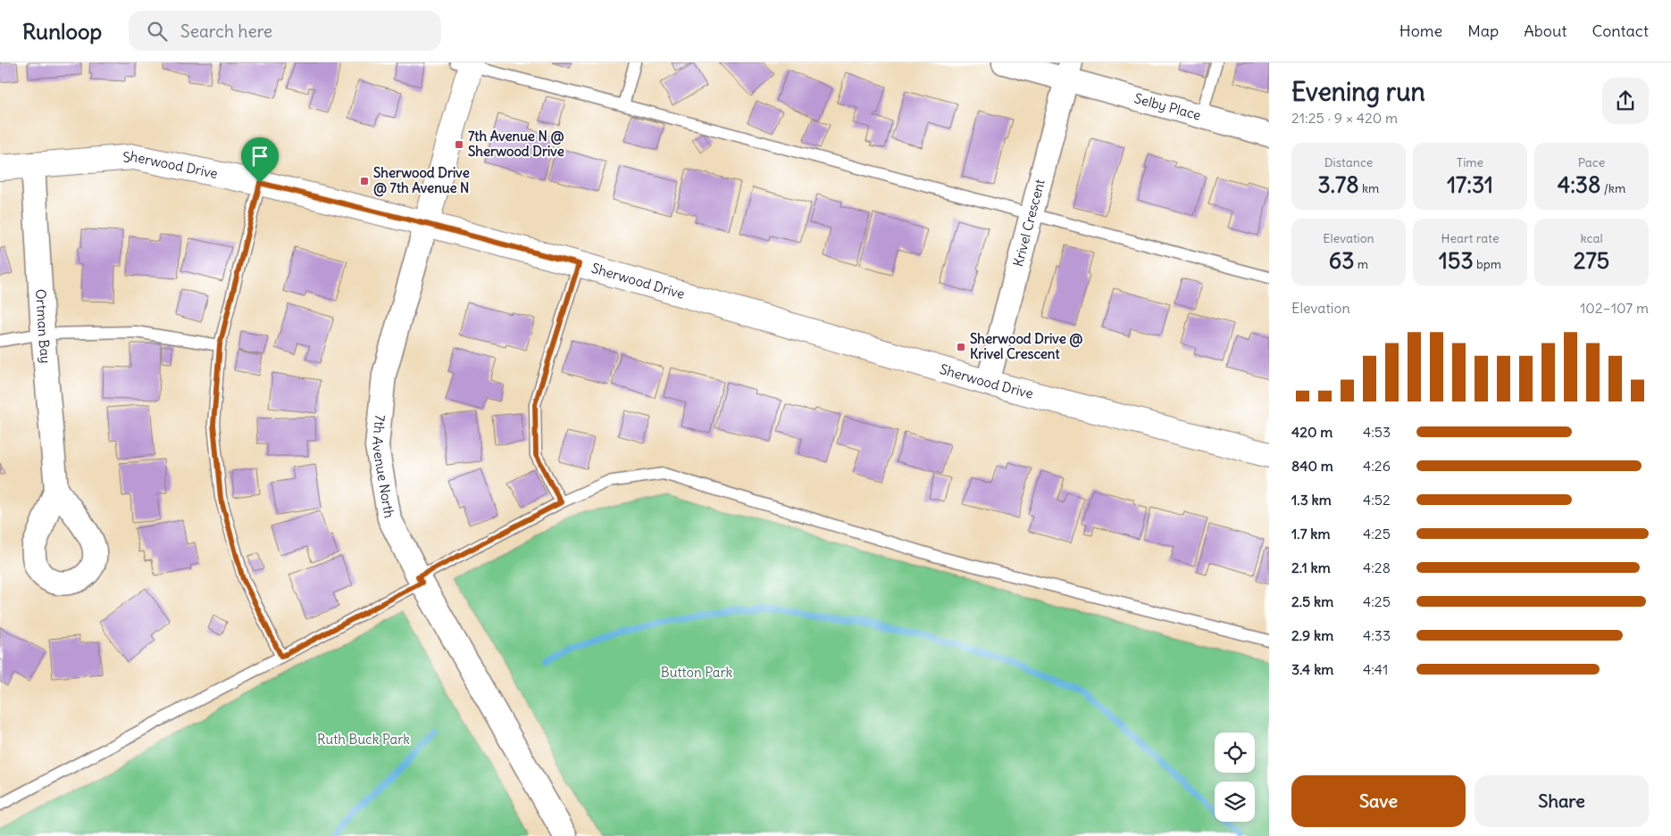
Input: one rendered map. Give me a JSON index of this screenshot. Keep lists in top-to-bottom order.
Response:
{
  "streets": {
    "street": [
      "Selby Place",
      "Sherwood Drive",
      "Krivel Crescent",
      "Ortman Bay",
      "7th Avenue North"
    ]
  },
  "crossings": [
    ["Selby Place", "Krivel Crescent"],
    ["Sherwood Drive", "Krivel Crescent"],
    ["Sherwood Drive", "Ortman Bay"],
    ["Sherwood Drive", "7th Avenue North"]
  ],
  "parks": ["Button Park", "Ruth Buck Park"],
  "places": {
    "transit": ["7th Avenue N @ Sherwood Drive", "Sherwood Drive @ 7th Avenue N", "Sherwood Drive @ Krivel Crescent"]
  },
  "page": {
    "header": "Runloop",
    "search": "Search here",
    "nav": [
      "Home",
      "Map",
      "About",
      "Contact"
    ],
    "heading": ["Evening run", "21:25 · 9 × 420 m"],
    "stats": [
      ["Distance", "3.78 km"],
      ["Time", "17:31"],
      ["Pace", "4:38 /km"],
      ["Elevation", "63 m"],
      ["Heart rate", "153 bpm"],
      ["kcal", "275"]
    ],
    "chart": ["Elevation", "102–107 m"],
    "list": [
      {
        "name": "420 m",
        "note": "4:53"
      },
      {
        "name": "840 m",
        "note": "4:26"
      },
      {
        "name": "1.3 km",
        "note": "4:52"
      },
      {
        "name": "1.7 km",
        "note": "4:25"
      },
      {
        "name": "2.1 km",
        "note": "4:28"
      },
      {
        "name": "2.5 km",
        "note": "4:25"
      },
      {
        "name": "2.9 km",
        "note": "4:33"
      },
      {
        "name": "3.4 km",
        "note": "4:41"
      }
    ],
    "buttons": ["Save", "Share"]
  }
}
